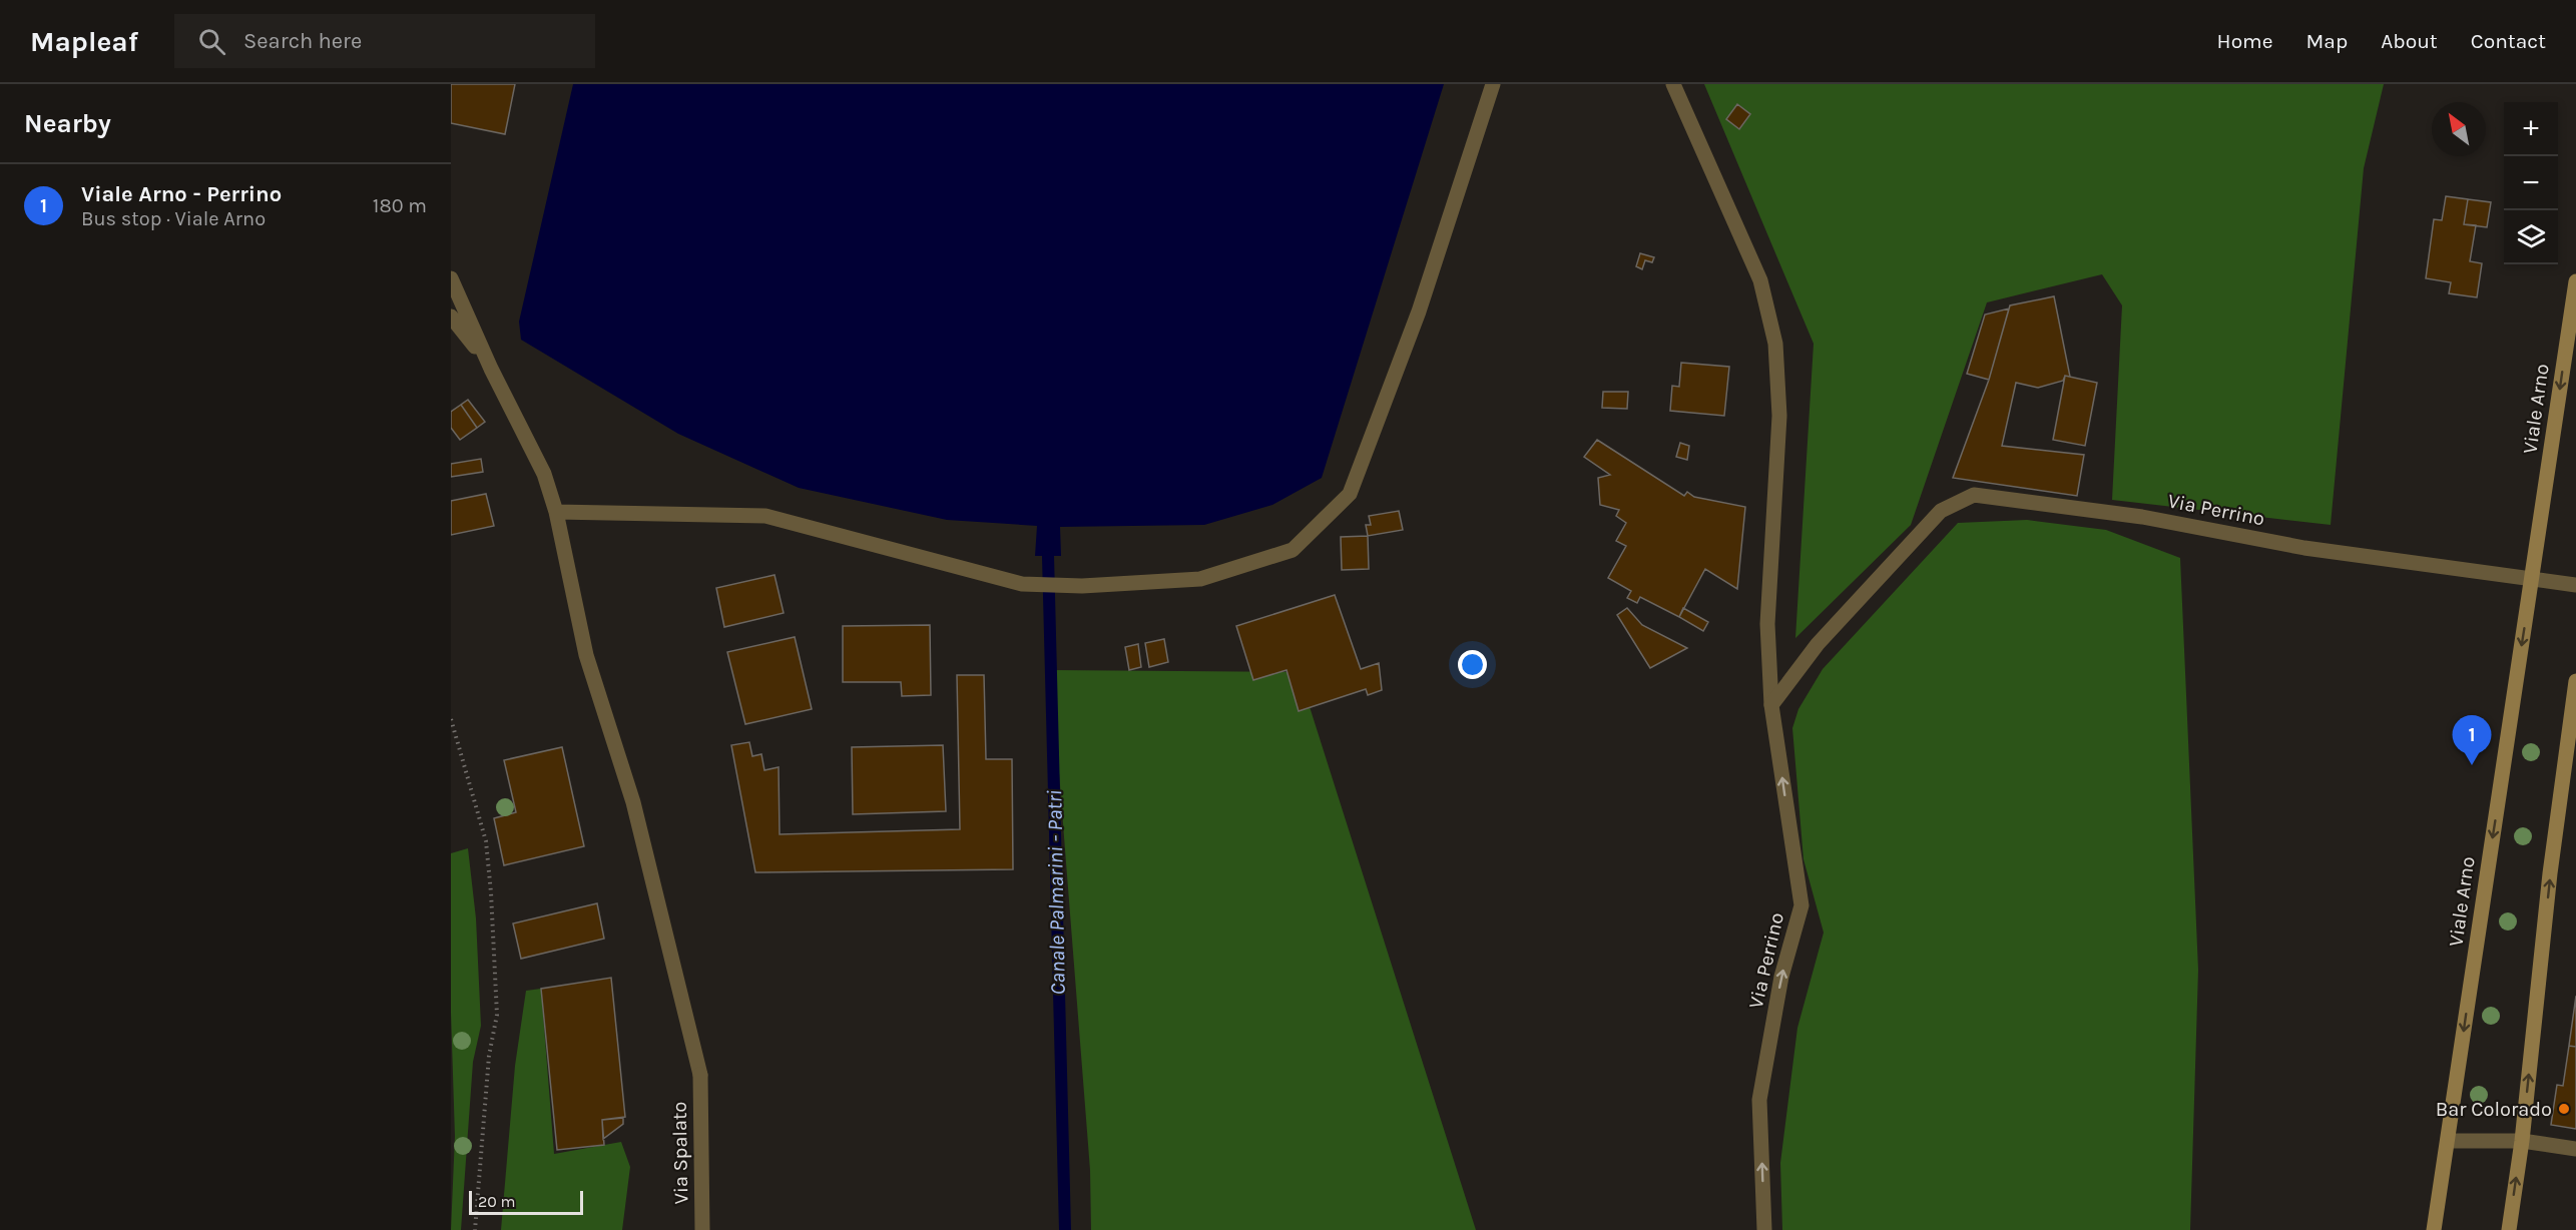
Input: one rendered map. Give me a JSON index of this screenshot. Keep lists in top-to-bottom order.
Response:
{
  "streets": {
    "main road": ["Viale Arno"],
    "street": ["Via Perrino", "Via Spalato"]
  },
  "crossings": [
    ["Viale Arno", "Via Perrino"]
  ],
  "water": ["Canale Palmarini - Patri"],
  "places": ["Bar Colorado"],
  "scale_bar": "20 m",
  "north": "top left",
  "page": {
    "header": "Mapleaf",
    "search": "Search here",
    "nav": [
      "Home",
      "Map",
      "About",
      "Contact"
    ],
    "heading": "Nearby",
    "map_buttons": ["+", "−"],
    "list": [
      {
        "mark": "1",
        "name": "Viale Arno - Perrino",
        "note": "Bus stop · Viale Arno",
        "value": "180 m"
      }
    ],
    "pins": "1",
    "scale": "20 m"
  }
}
